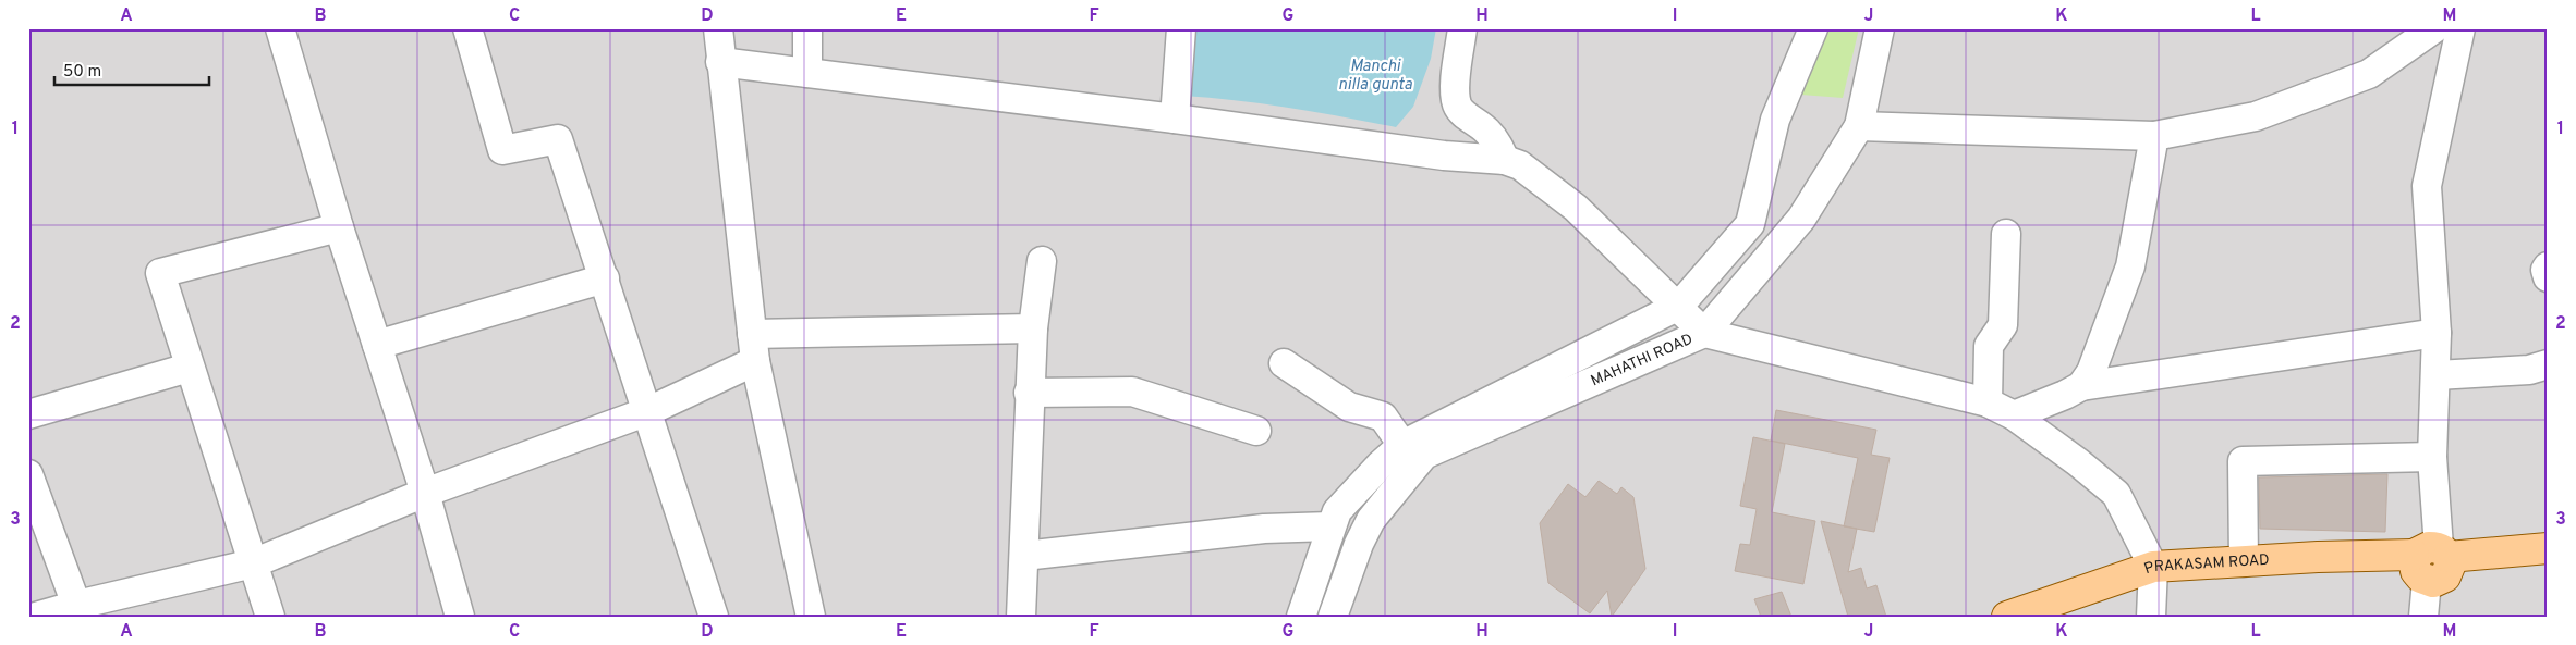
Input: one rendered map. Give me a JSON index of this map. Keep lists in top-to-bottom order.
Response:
{
  "streets": {
    "main road": ["PRAKASAM ROAD"],
    "street": ["MAHATHI ROAD"]
  },
  "water": ["Manchi nilla gunta"],
  "scale_bar": "50 m",
  "grid": {
    "columns": [
      "A",
      "B",
      "C",
      "D",
      "E",
      "F",
      "G",
      "H",
      "I",
      "J",
      "K",
      "L",
      "M"
    ],
    "rows": ["1", "2", "3"]
  }
}
